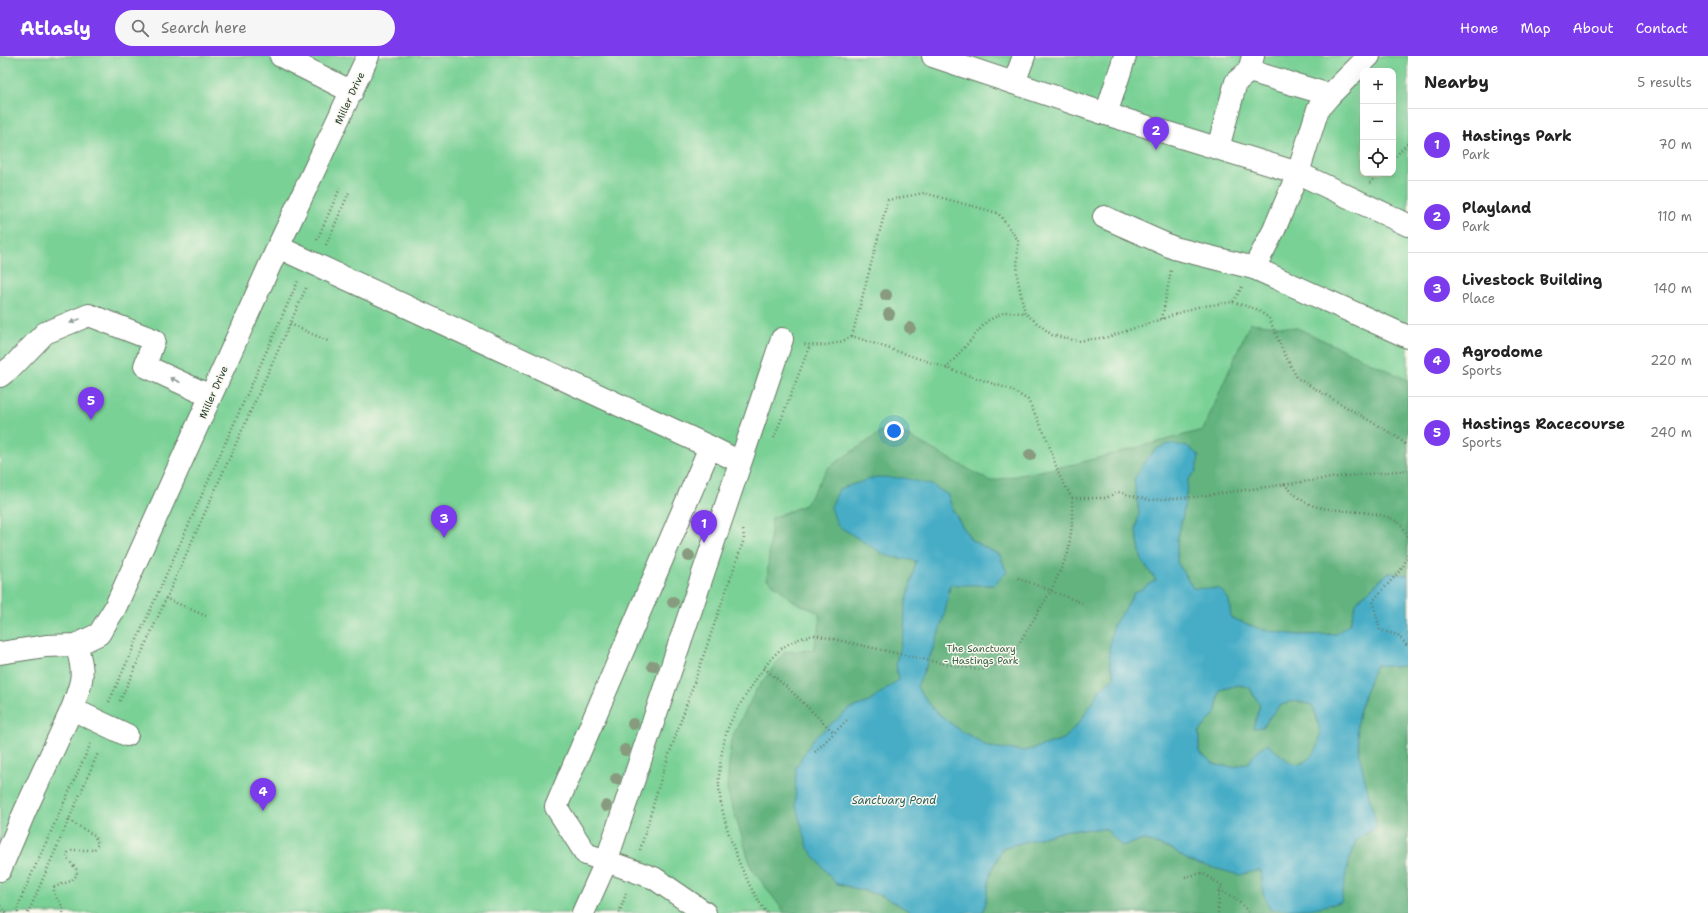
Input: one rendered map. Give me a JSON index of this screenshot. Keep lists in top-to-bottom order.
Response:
{
  "streets": {
    "street": ["Miller Drive"]
  },
  "water": ["Sanctuary Pond"],
  "parks": ["The Sanctuary - Hastings Park"],
  "page": {
    "header": "Atlasly",
    "search": "Search here",
    "nav": [
      "Home",
      "Map",
      "About",
      "Contact"
    ],
    "heading": ["Nearby", "5 results"],
    "map_buttons": ["+", "−"],
    "list": [
      {
        "mark": "1",
        "name": "Hastings Park",
        "note": "Park",
        "value": "70 m"
      },
      {
        "mark": "2",
        "name": "Playland",
        "note": "Park",
        "value": "110 m"
      },
      {
        "mark": "3",
        "name": "Livestock Building",
        "note": "Place",
        "value": "140 m"
      },
      {
        "mark": "4",
        "name": "Agrodome",
        "note": "Sports",
        "value": "220 m"
      },
      {
        "mark": "5",
        "name": "Hastings Racecourse",
        "note": "Sports",
        "value": "240 m"
      }
    ],
    "pins": [
      "2",
      "5",
      "3",
      "1",
      "4"
    ]
  }
}
